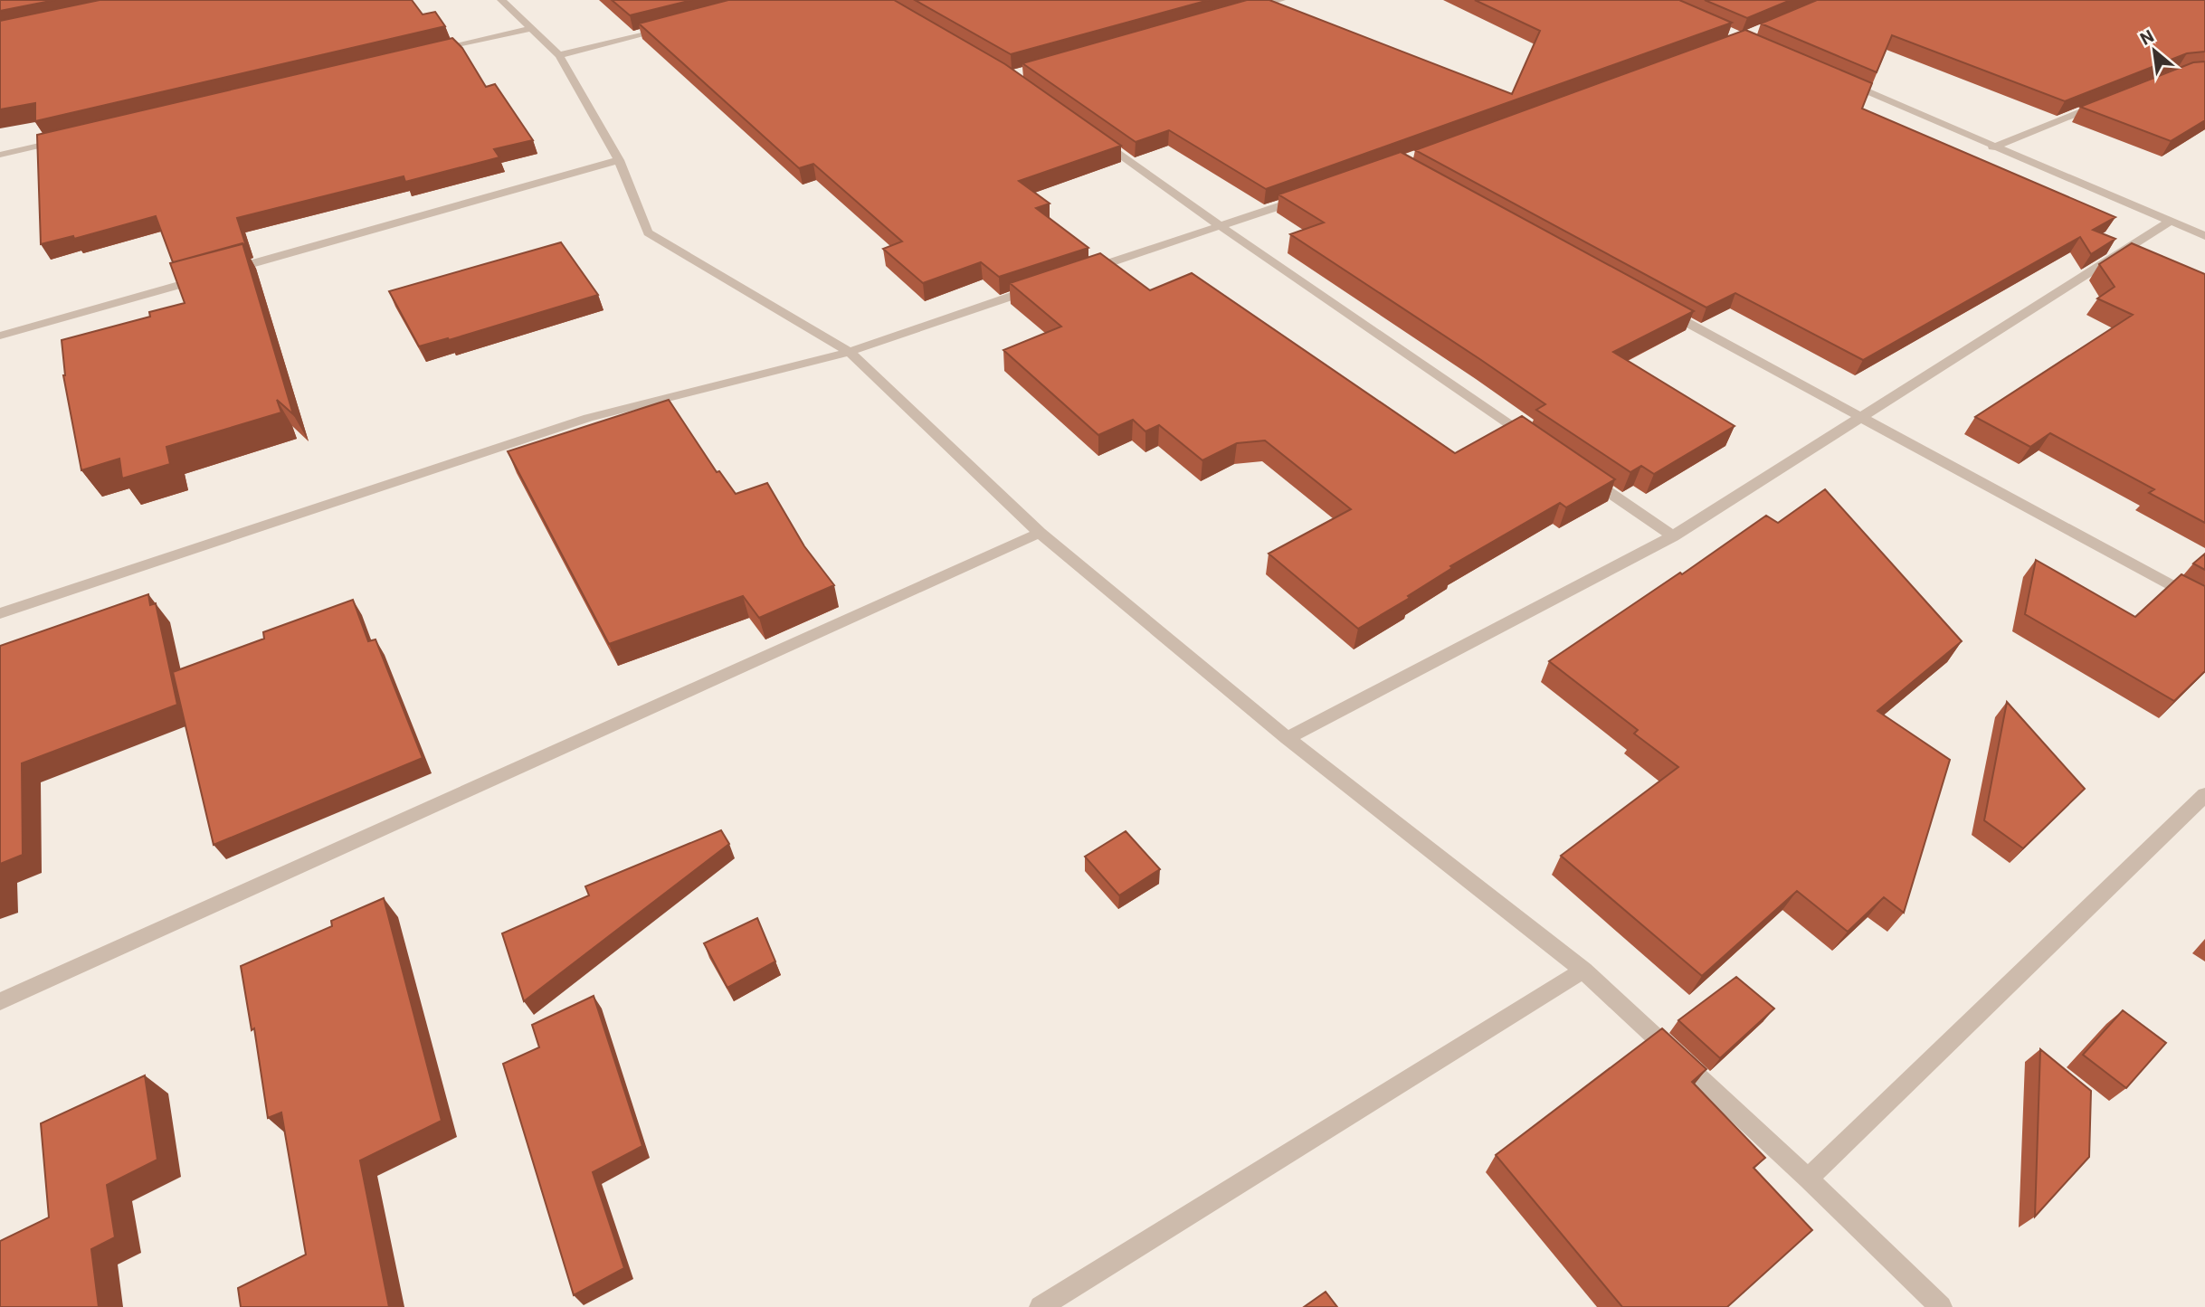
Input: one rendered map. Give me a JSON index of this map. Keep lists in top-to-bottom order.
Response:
{
  "north": "top left"
}
